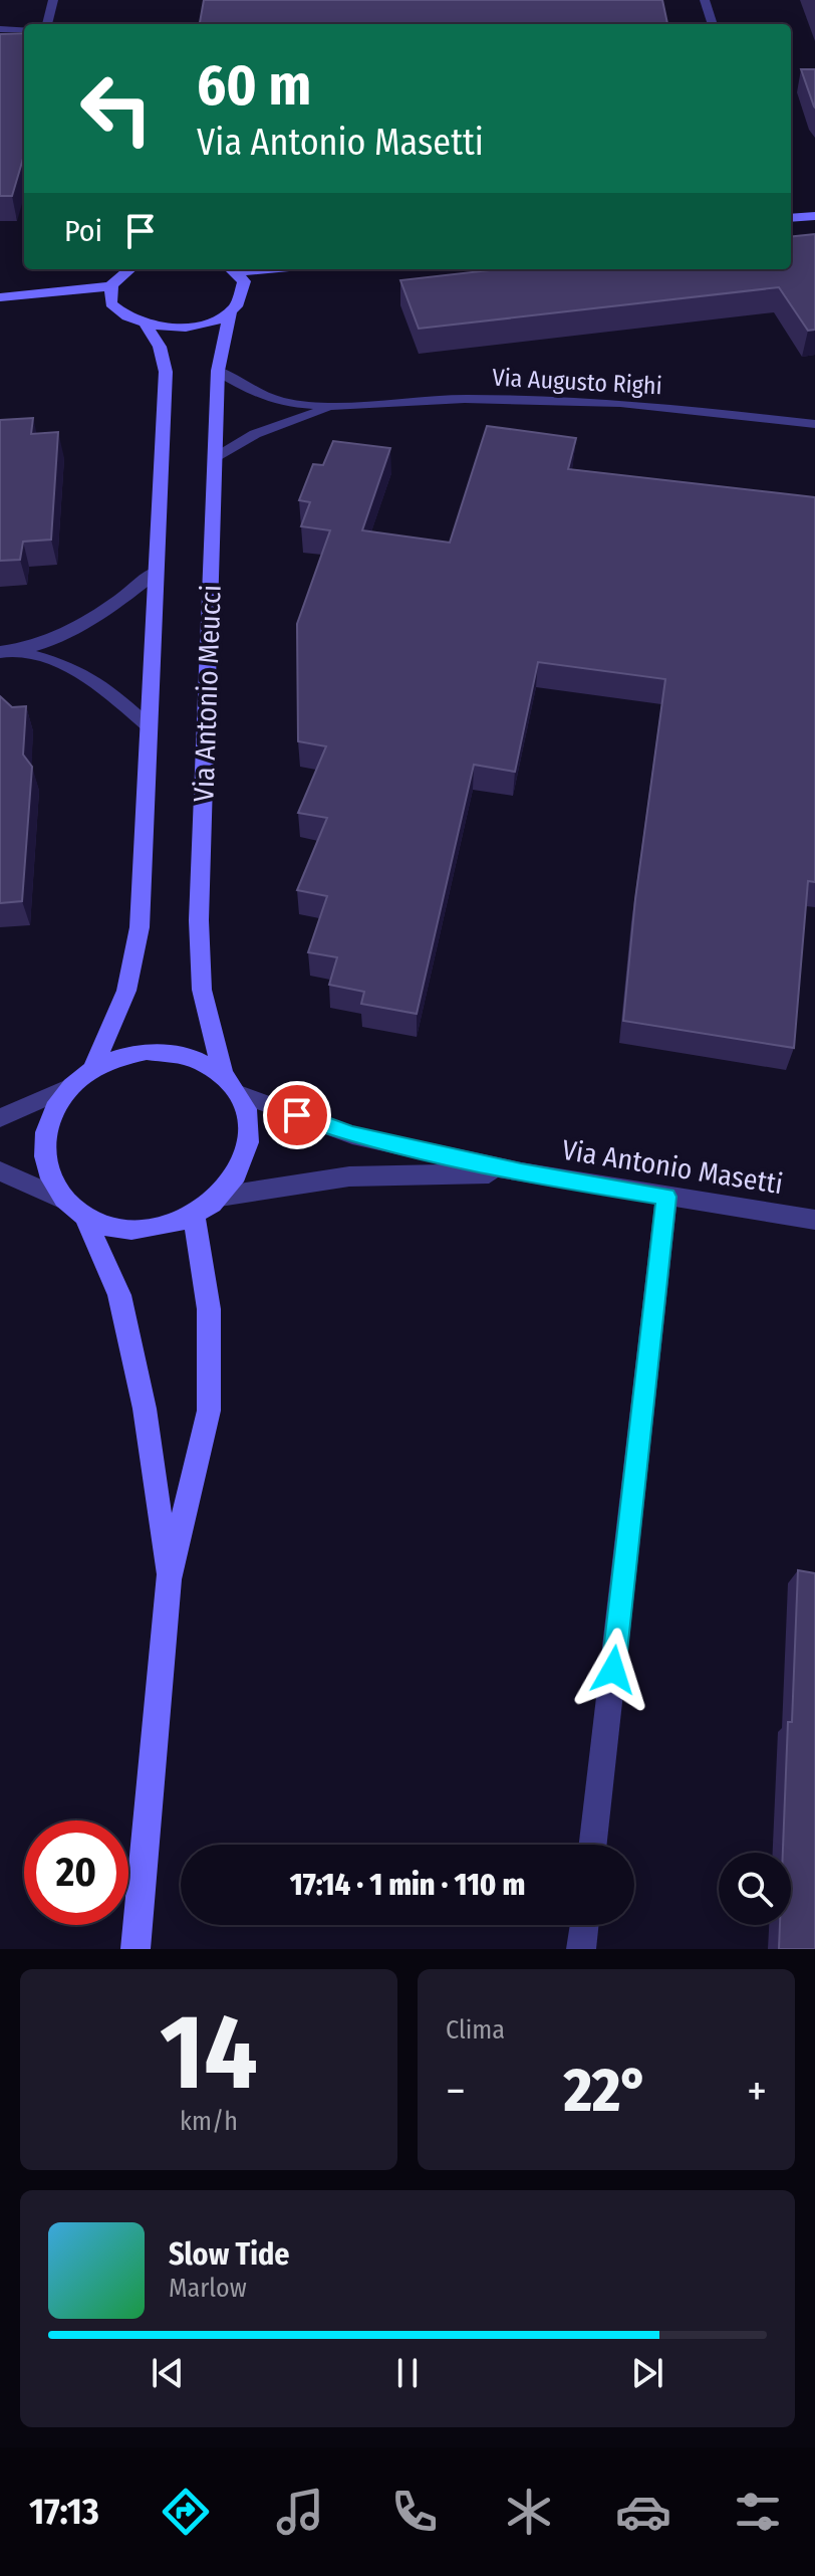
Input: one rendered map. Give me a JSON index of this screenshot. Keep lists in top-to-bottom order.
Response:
{
  "streets": {
    "street": ["Via Augusto Righi", "Via Antonio Meucci", "Via Antonio Masetti"]
  },
  "crossings": [
    ["Via Augusto Righi", "Via Antonio Meucci"],
    ["Via Antonio Meucci", "Via Antonio Masetti"]
  ],
  "page": {
    "turn": ["60 m", "Via Antonio Masetti"],
    "then": "Poi",
    "limit": "20",
    "trip": "17:14 · 1 min · 110 m",
    "tile": [
      ["14", "km/h"],
      "Clima"
    ],
    "heat": ["−", "22°", "+"],
    "song": ["Slow Tide", "Marlow"],
    "tabs": "17:13"
  }
}
